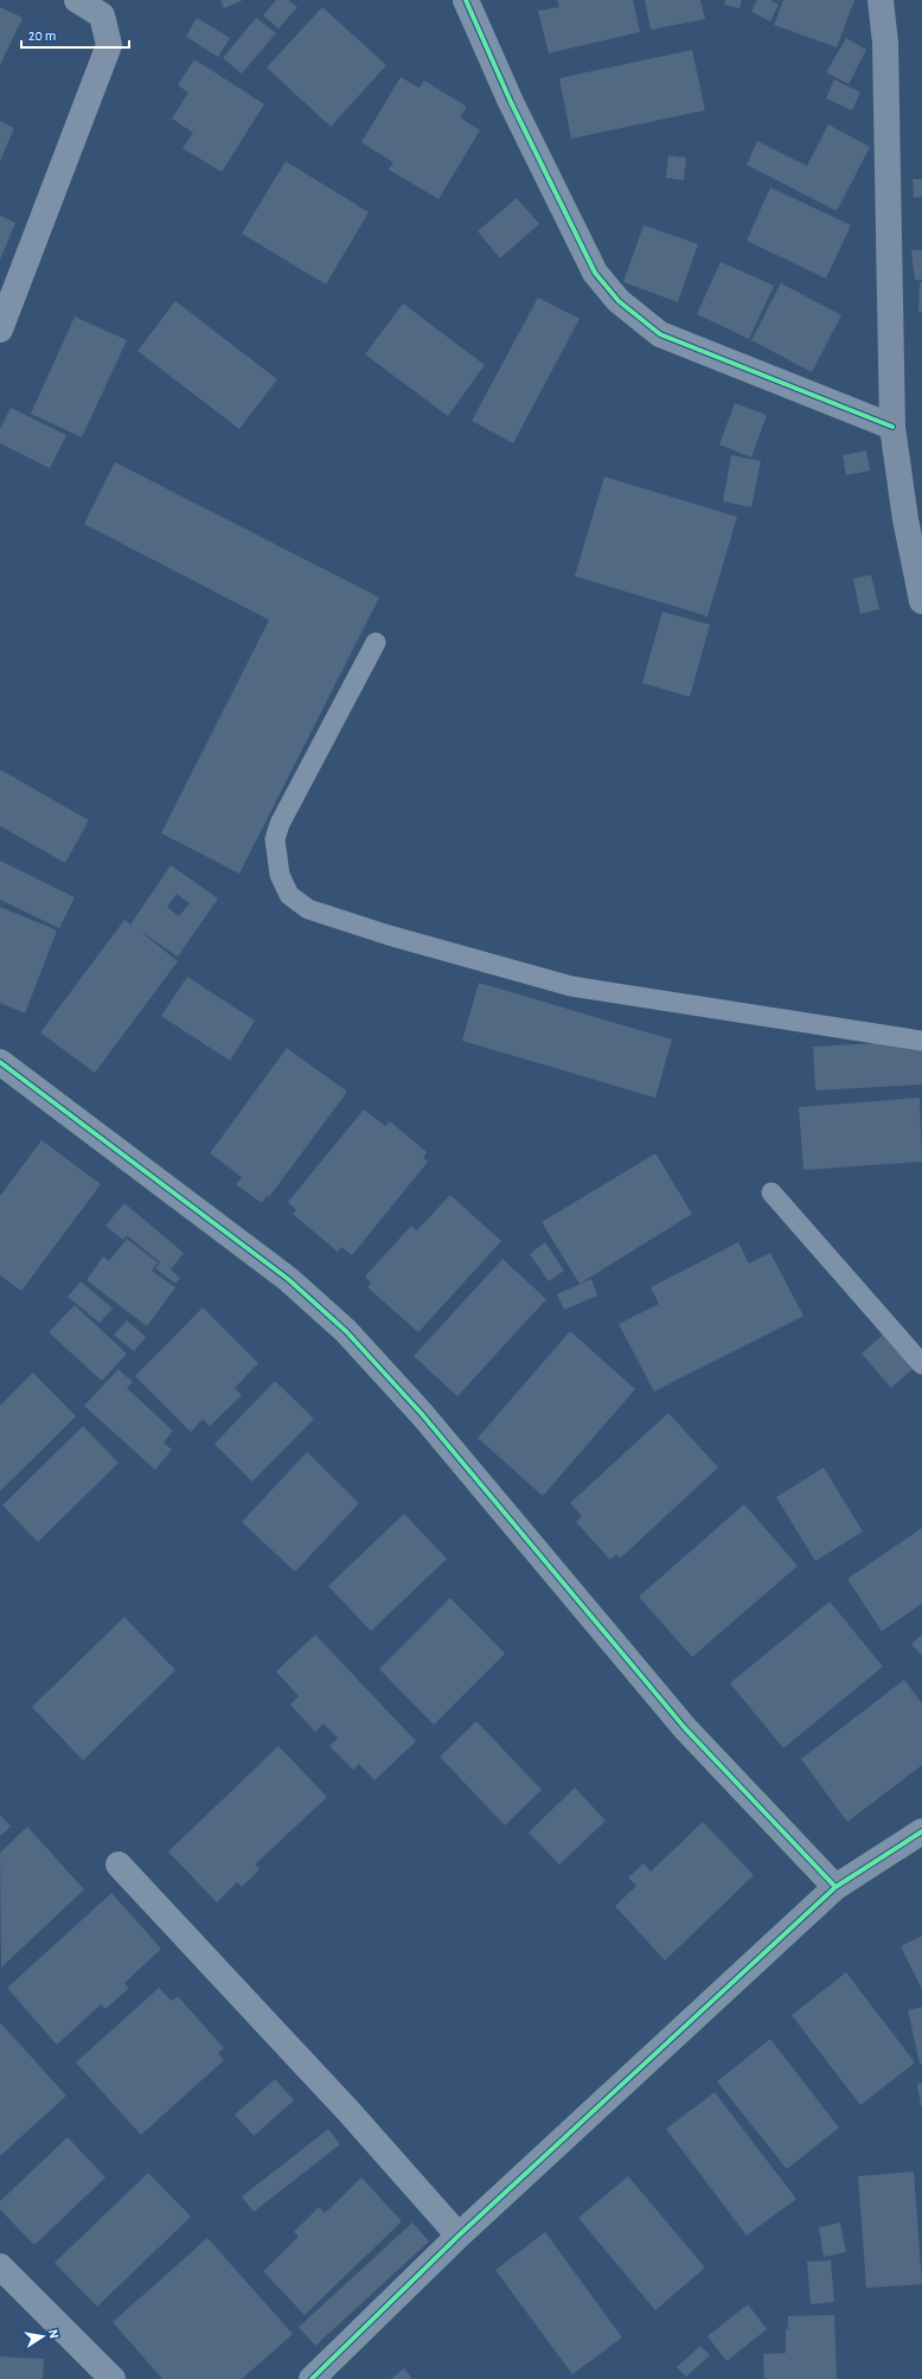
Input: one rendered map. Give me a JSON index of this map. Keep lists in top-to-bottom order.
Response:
{
  "scale_bar": "20 m",
  "north": "right"
}
